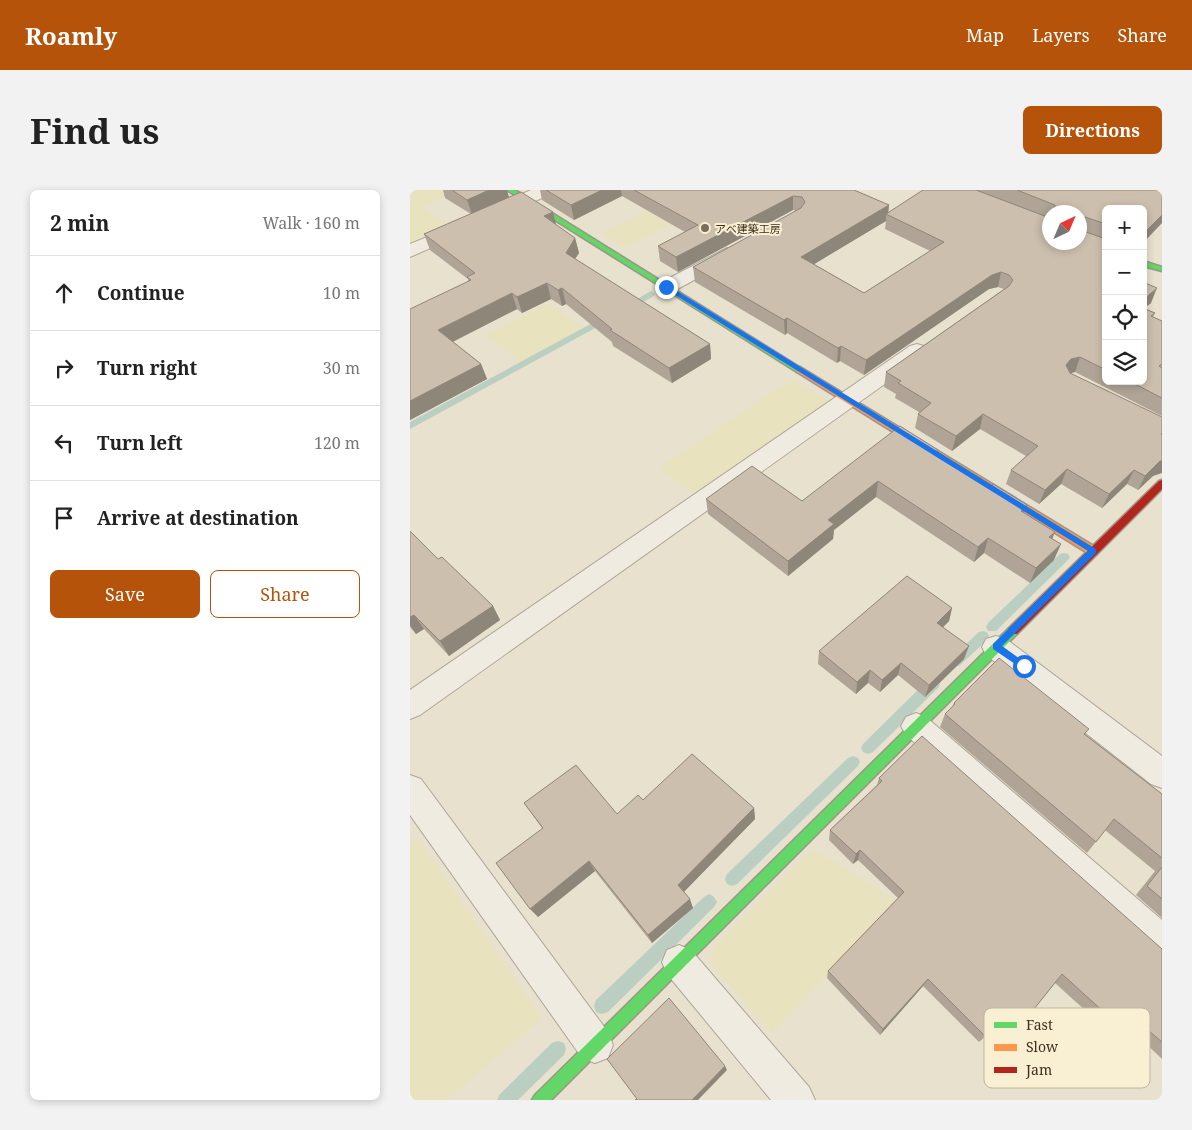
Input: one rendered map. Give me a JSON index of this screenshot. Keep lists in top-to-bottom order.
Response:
{
  "places": ["アベ建築工房"],
  "legend": ["Fast", "Slow", "Jam"],
  "north": "top right",
  "page": {
    "header": "Roamly",
    "nav": ["Map", "Layers", "Share"],
    "buttons": [
      "Directions",
      ["Save", "Share"]
    ],
    "title": "Find us",
    "heading": ["2 min", "Walk · 160 m"],
    "map_buttons": ["+", "−"],
    "list": [
      ["Continue", "10 m"],
      ["Turn right", "30 m"],
      ["Turn left", "120 m"],
      "Arrive at destination"
    ]
  }
}
